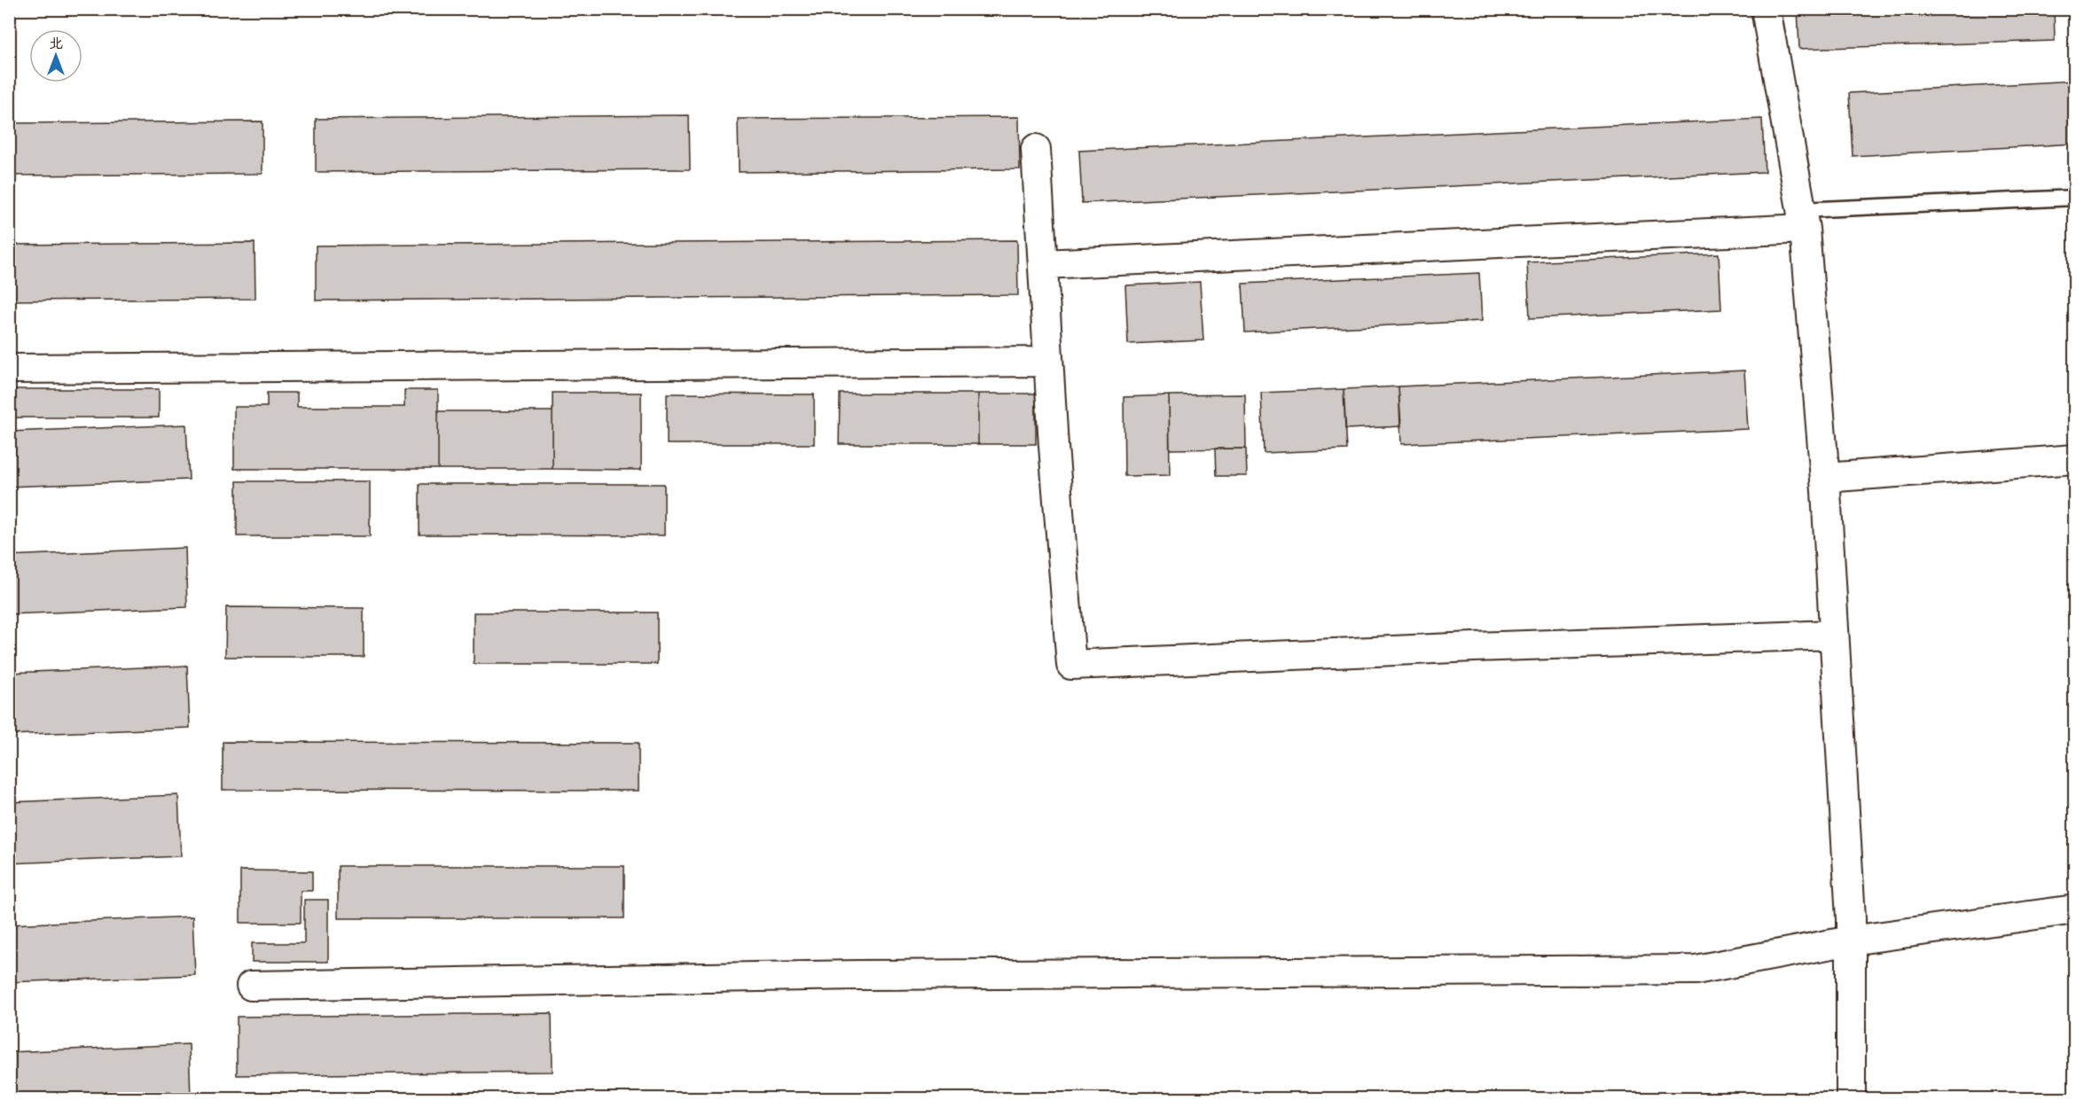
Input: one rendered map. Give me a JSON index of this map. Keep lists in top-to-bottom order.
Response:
{
  "north": "top"
}
